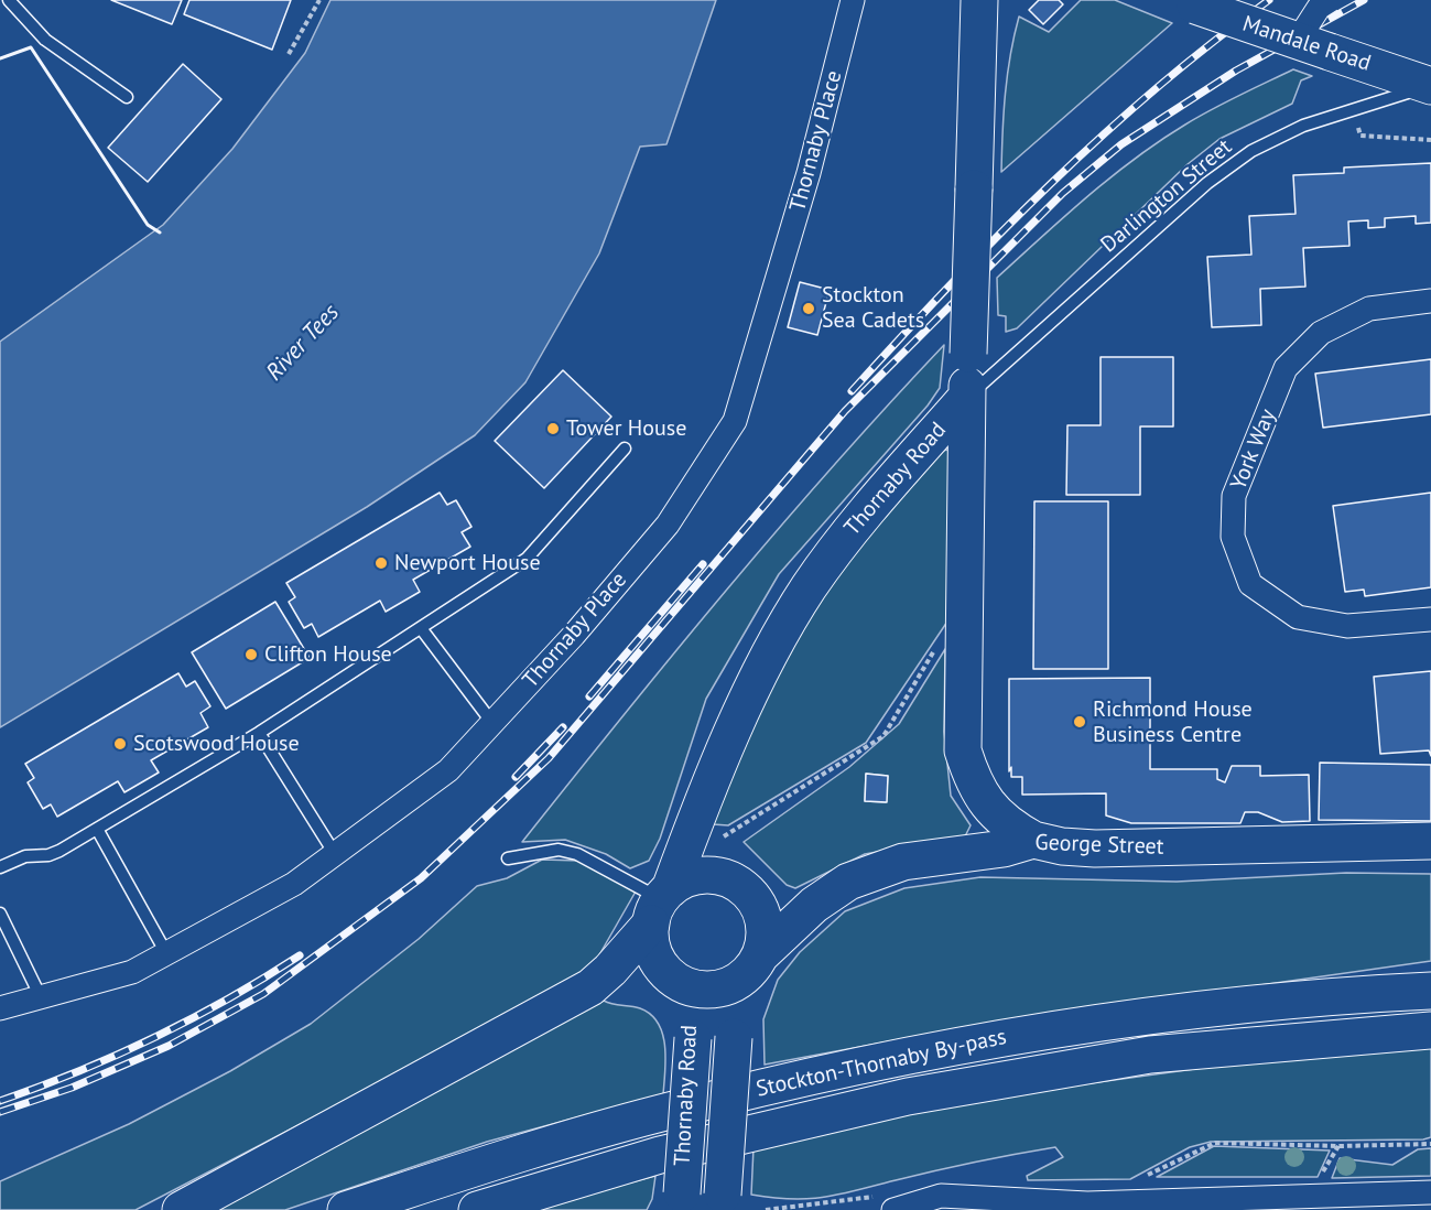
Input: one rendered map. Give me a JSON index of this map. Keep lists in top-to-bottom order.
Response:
{
  "streets": {
    "main road": [
      "Mandale Road",
      "Thornaby Road",
      "George Street",
      "Stockton-Thornaby By-pass"
    ],
    "street": ["Thornaby Place", "York Way"],
    "lane": ["Darlington Street"]
  },
  "crossings": [
    ["Mandale Road", "Darlington Street"],
    ["Darlington Street", "Thornaby Road"],
    ["Thornaby Road", "George Street"]
  ],
  "water": ["River Tees"],
  "places": [
    "Stockton Sea Cadets",
    "Tower House",
    "Newport House",
    "Clifton House",
    "Richmond House Business Centre",
    "Scotswood House"
  ]
}
